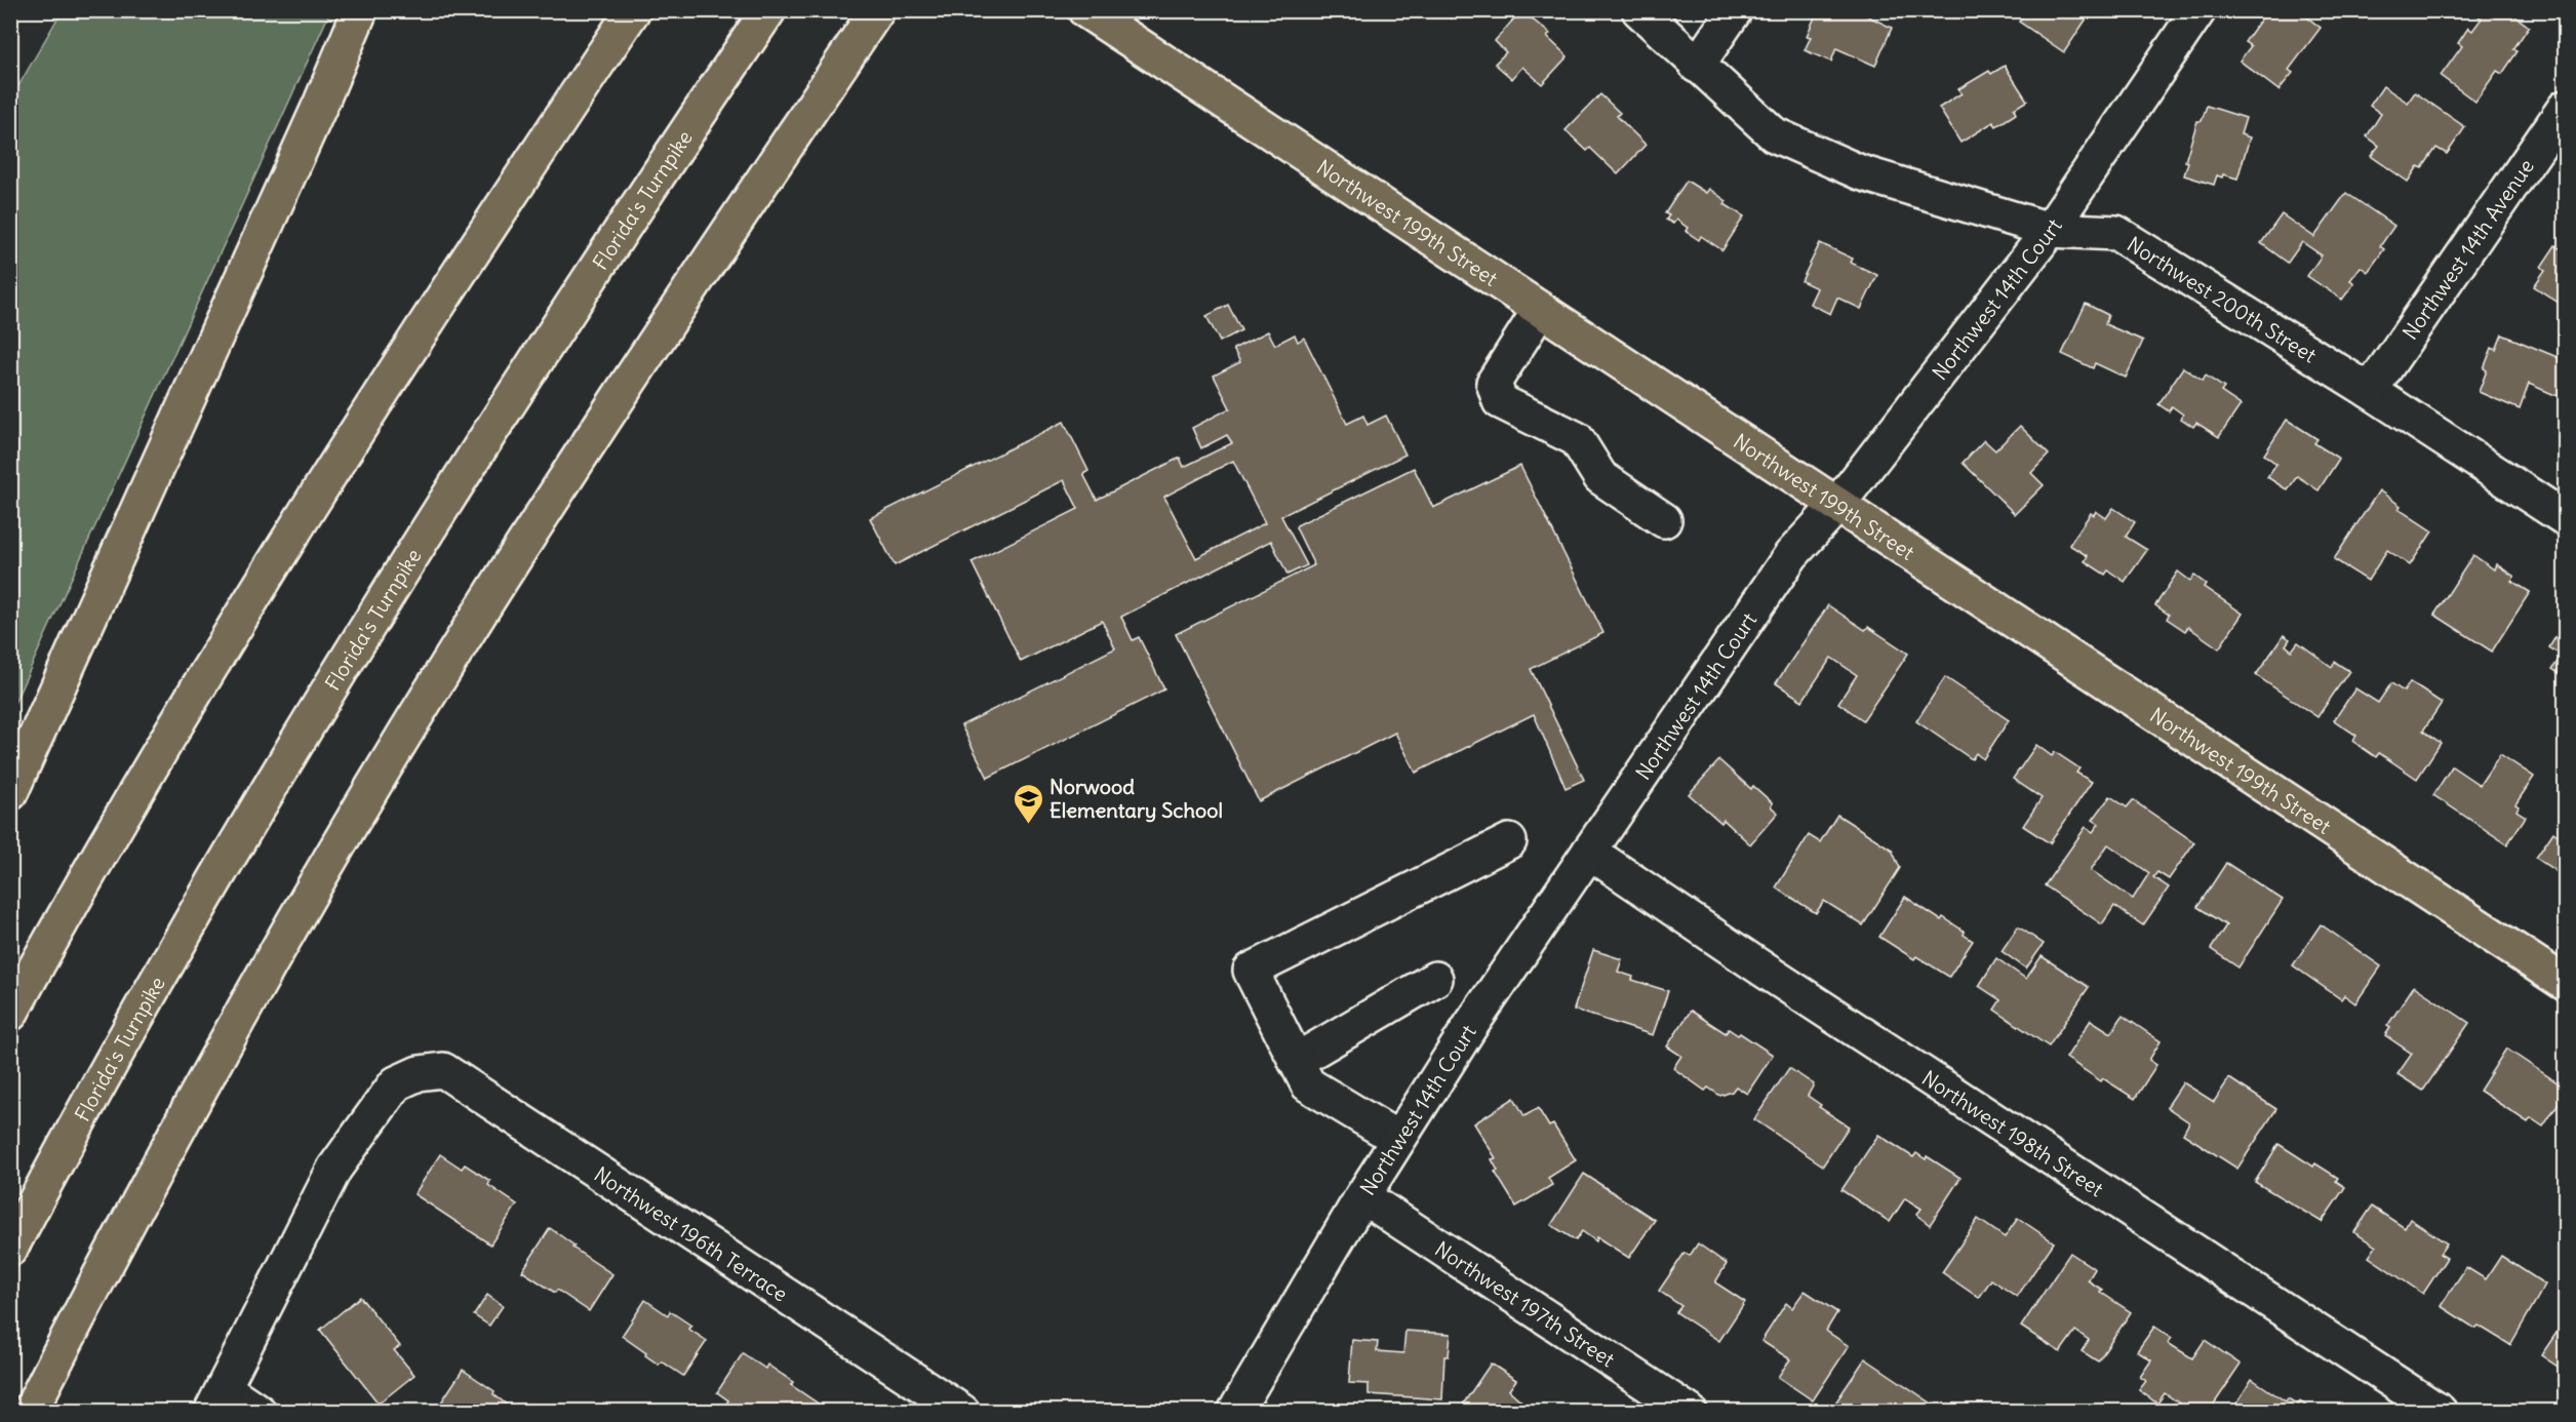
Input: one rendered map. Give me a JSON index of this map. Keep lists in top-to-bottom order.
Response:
{
  "streets": {
    "main road": ["Florida's Turnpike", "Northwest 199th Street"],
    "street": [
      "Northwest 14th Avenue",
      "Northwest 14th Court",
      "Northwest 200th Street",
      "Northwest 198th Street",
      "Northwest 196th Terrace",
      "Northwest 197th Street"
    ]
  },
  "crossings": [
    ["Northwest 199th Street", "Northwest 14th Court"],
    ["Northwest 14th Avenue", "Northwest 200th Street"],
    ["Northwest 14th Court", "Northwest 200th Street"],
    ["Northwest 14th Court", "Northwest 198th Street"],
    ["Northwest 14th Court", "Northwest 197th Street"]
  ],
  "places": {
    "school or university": ["Norwood Elementary School"]
  }
}
